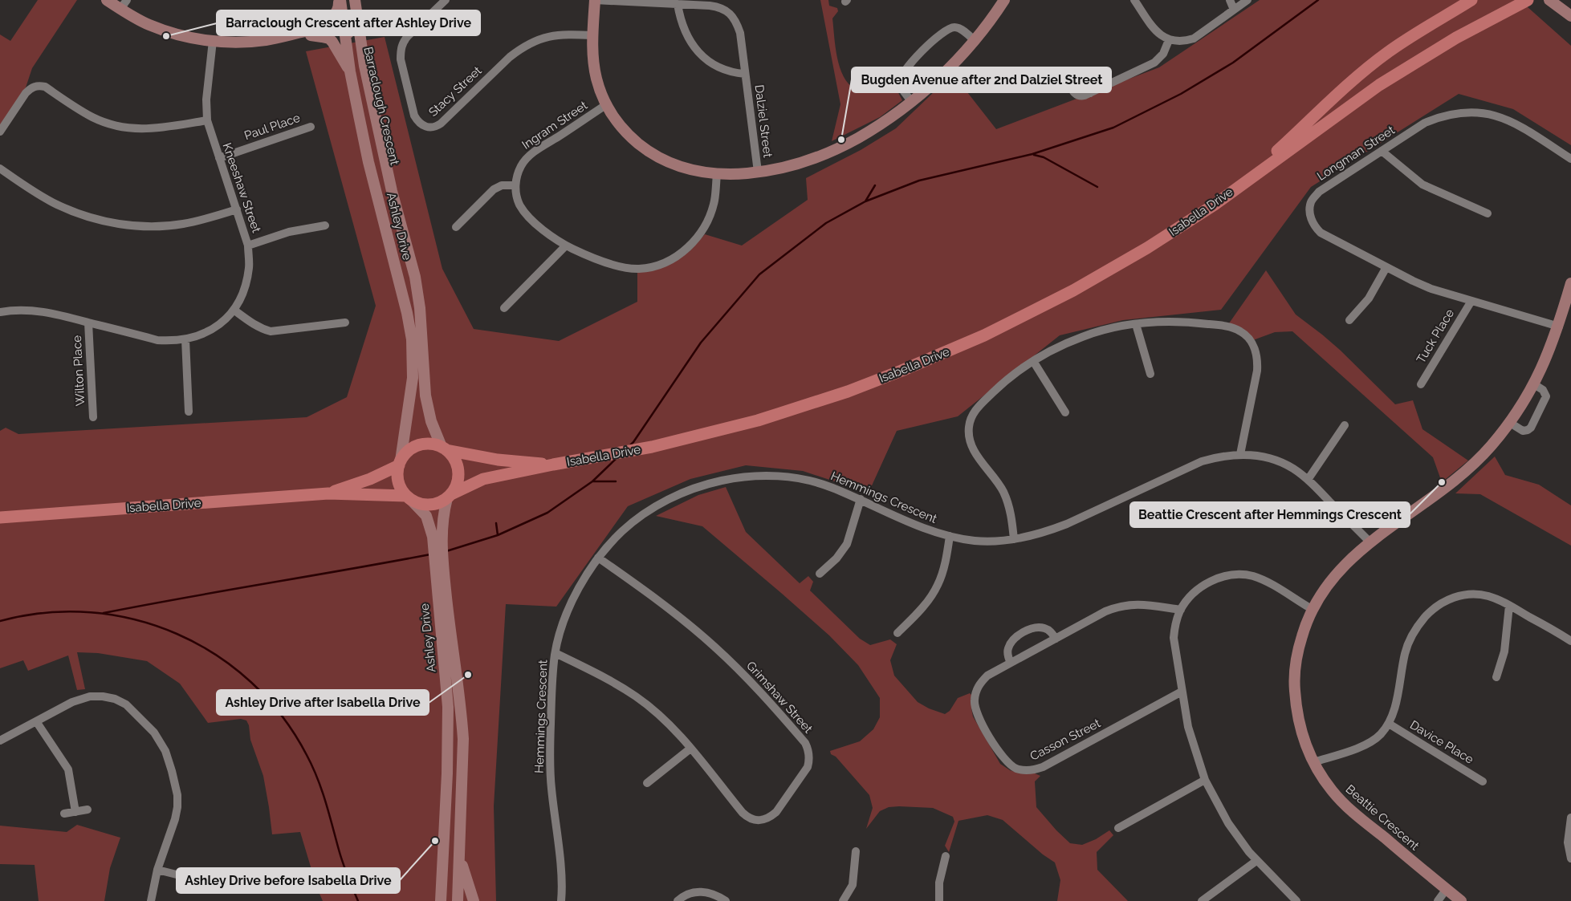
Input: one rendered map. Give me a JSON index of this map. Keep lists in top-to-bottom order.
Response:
{
  "streets": {
    "main road": ["Isabella Drive"],
    "street": [
      "Stacy Street",
      "Barraclough Crescent",
      "Dalziel Street",
      "Ingram Street",
      "Paul Place",
      "Longman Street",
      "Kneeshaw Street",
      "Ashley Drive",
      "Tuck Place",
      "Wilton Place",
      "Hemmings Crescent",
      "Grimshaw Street",
      "Casson Street",
      "Davice Place",
      "Beattie Crescent"
    ]
  },
  "crossings": [
    ["Barraclough Crescent", "Ashley Drive"],
    ["Paul Place", "Kneeshaw Street"],
    ["Longman Street", "Tuck Place"],
    ["Longman Street", "Beattie Crescent"],
    ["Kneeshaw Street", "Wilton Place"],
    ["Isabella Drive", "Ashley Drive"],
    ["Hemmings Crescent", "Grimshaw Street"],
    ["Hemmings Crescent", "Beattie Crescent"]
  ],
  "places": [
    "Barraclough Crescent after Ashley Drive",
    "Bugden Avenue after 2nd Dalziel Street",
    "Beattie Crescent after Hemmings Crescent",
    "Ashley Drive after Isabella Drive",
    "Ashley Drive before Isabella Drive"
  ]
}
